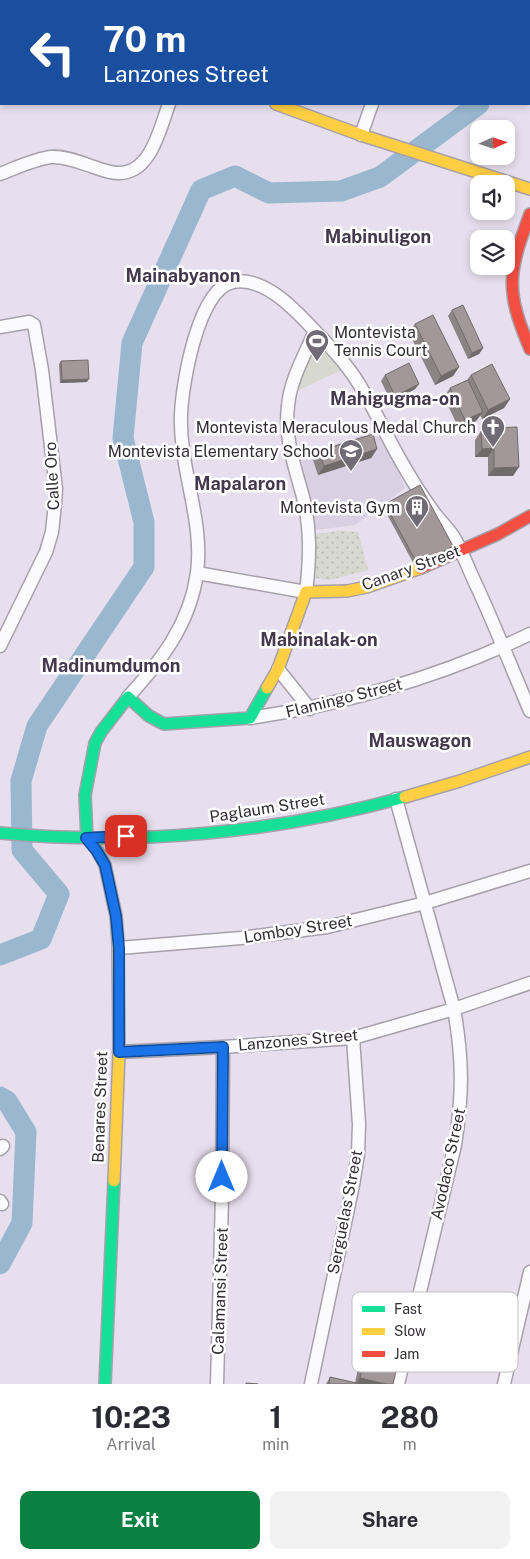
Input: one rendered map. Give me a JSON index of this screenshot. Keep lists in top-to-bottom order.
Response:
{
  "streets": {
    "street": [
      "Calle Oro",
      "Canary Street",
      "Flamingo Street",
      "Paglaum Street",
      "Lomboy Street",
      "Lanzones Street",
      "Benares Street",
      "Avodaco Street",
      "Serguelas Street",
      "Calamansi Street"
    ]
  },
  "crossings": [
    ["Paglaum Street", "Benares Street"],
    ["Paglaum Street", "Avodaco Street"],
    ["Lomboy Street", "Benares Street"],
    ["Lomboy Street", "Avodaco Street"],
    ["Lanzones Street", "Benares Street"],
    ["Lanzones Street", "Avodaco Street"],
    ["Lanzones Street", "Serguelas Street"],
    ["Lanzones Street", "Calamansi Street"]
  ],
  "districts": [
    "Mabinuligon",
    "Mainabyanon",
    "Mahigugma-on",
    "Mapalaron",
    "Mabinalak-on",
    "Madinumdumon",
    "Mauswagon"
  ],
  "places": {
    "sports": ["Montevista Tennis Court"],
    "church": ["Montevista Meraculous Medal Church"],
    "school or university": ["Montevista Elementary School"],
    "building": ["Montevista Gym"]
  },
  "legend": ["Fast", "Slow", "Jam"],
  "north": "right",
  "page": {
    "turn": ["70 m", "Lanzones Street"],
    "eta": [
      "10:23",
      "Arrival",
      "1",
      "min",
      "280",
      "m"
    ],
    "buttons": ["Exit", "Share"]
  }
}
